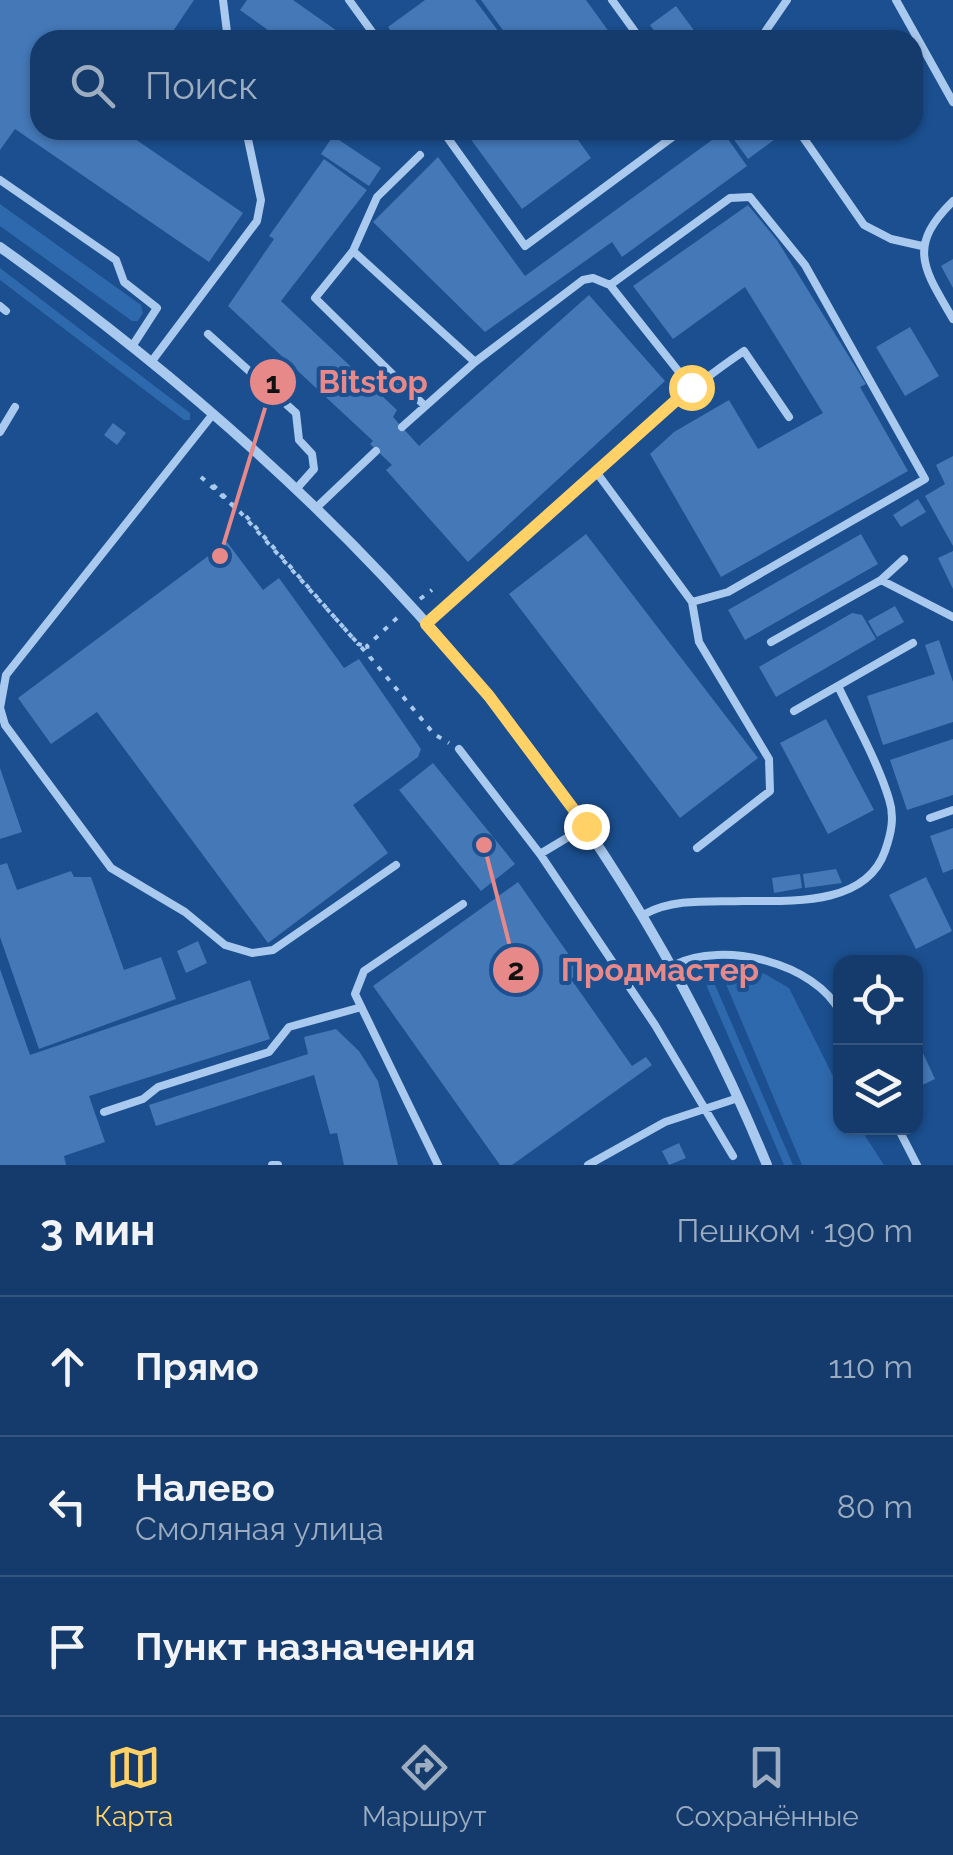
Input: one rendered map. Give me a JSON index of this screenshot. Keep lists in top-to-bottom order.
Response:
{
  "places": ["Bitstop", "Продмастер"],
  "page": {
    "search": "Поиск",
    "heading": ["3 мин", "Пешком · 190 m"],
    "list": [
      ["Прямо", "110 m"],
      ["Налево", "Смоляная улица", "80 m"],
      "Пункт назначения"
    ],
    "nav": ["Карта", "Маршрут", "Сохранённые"]
  }
}
